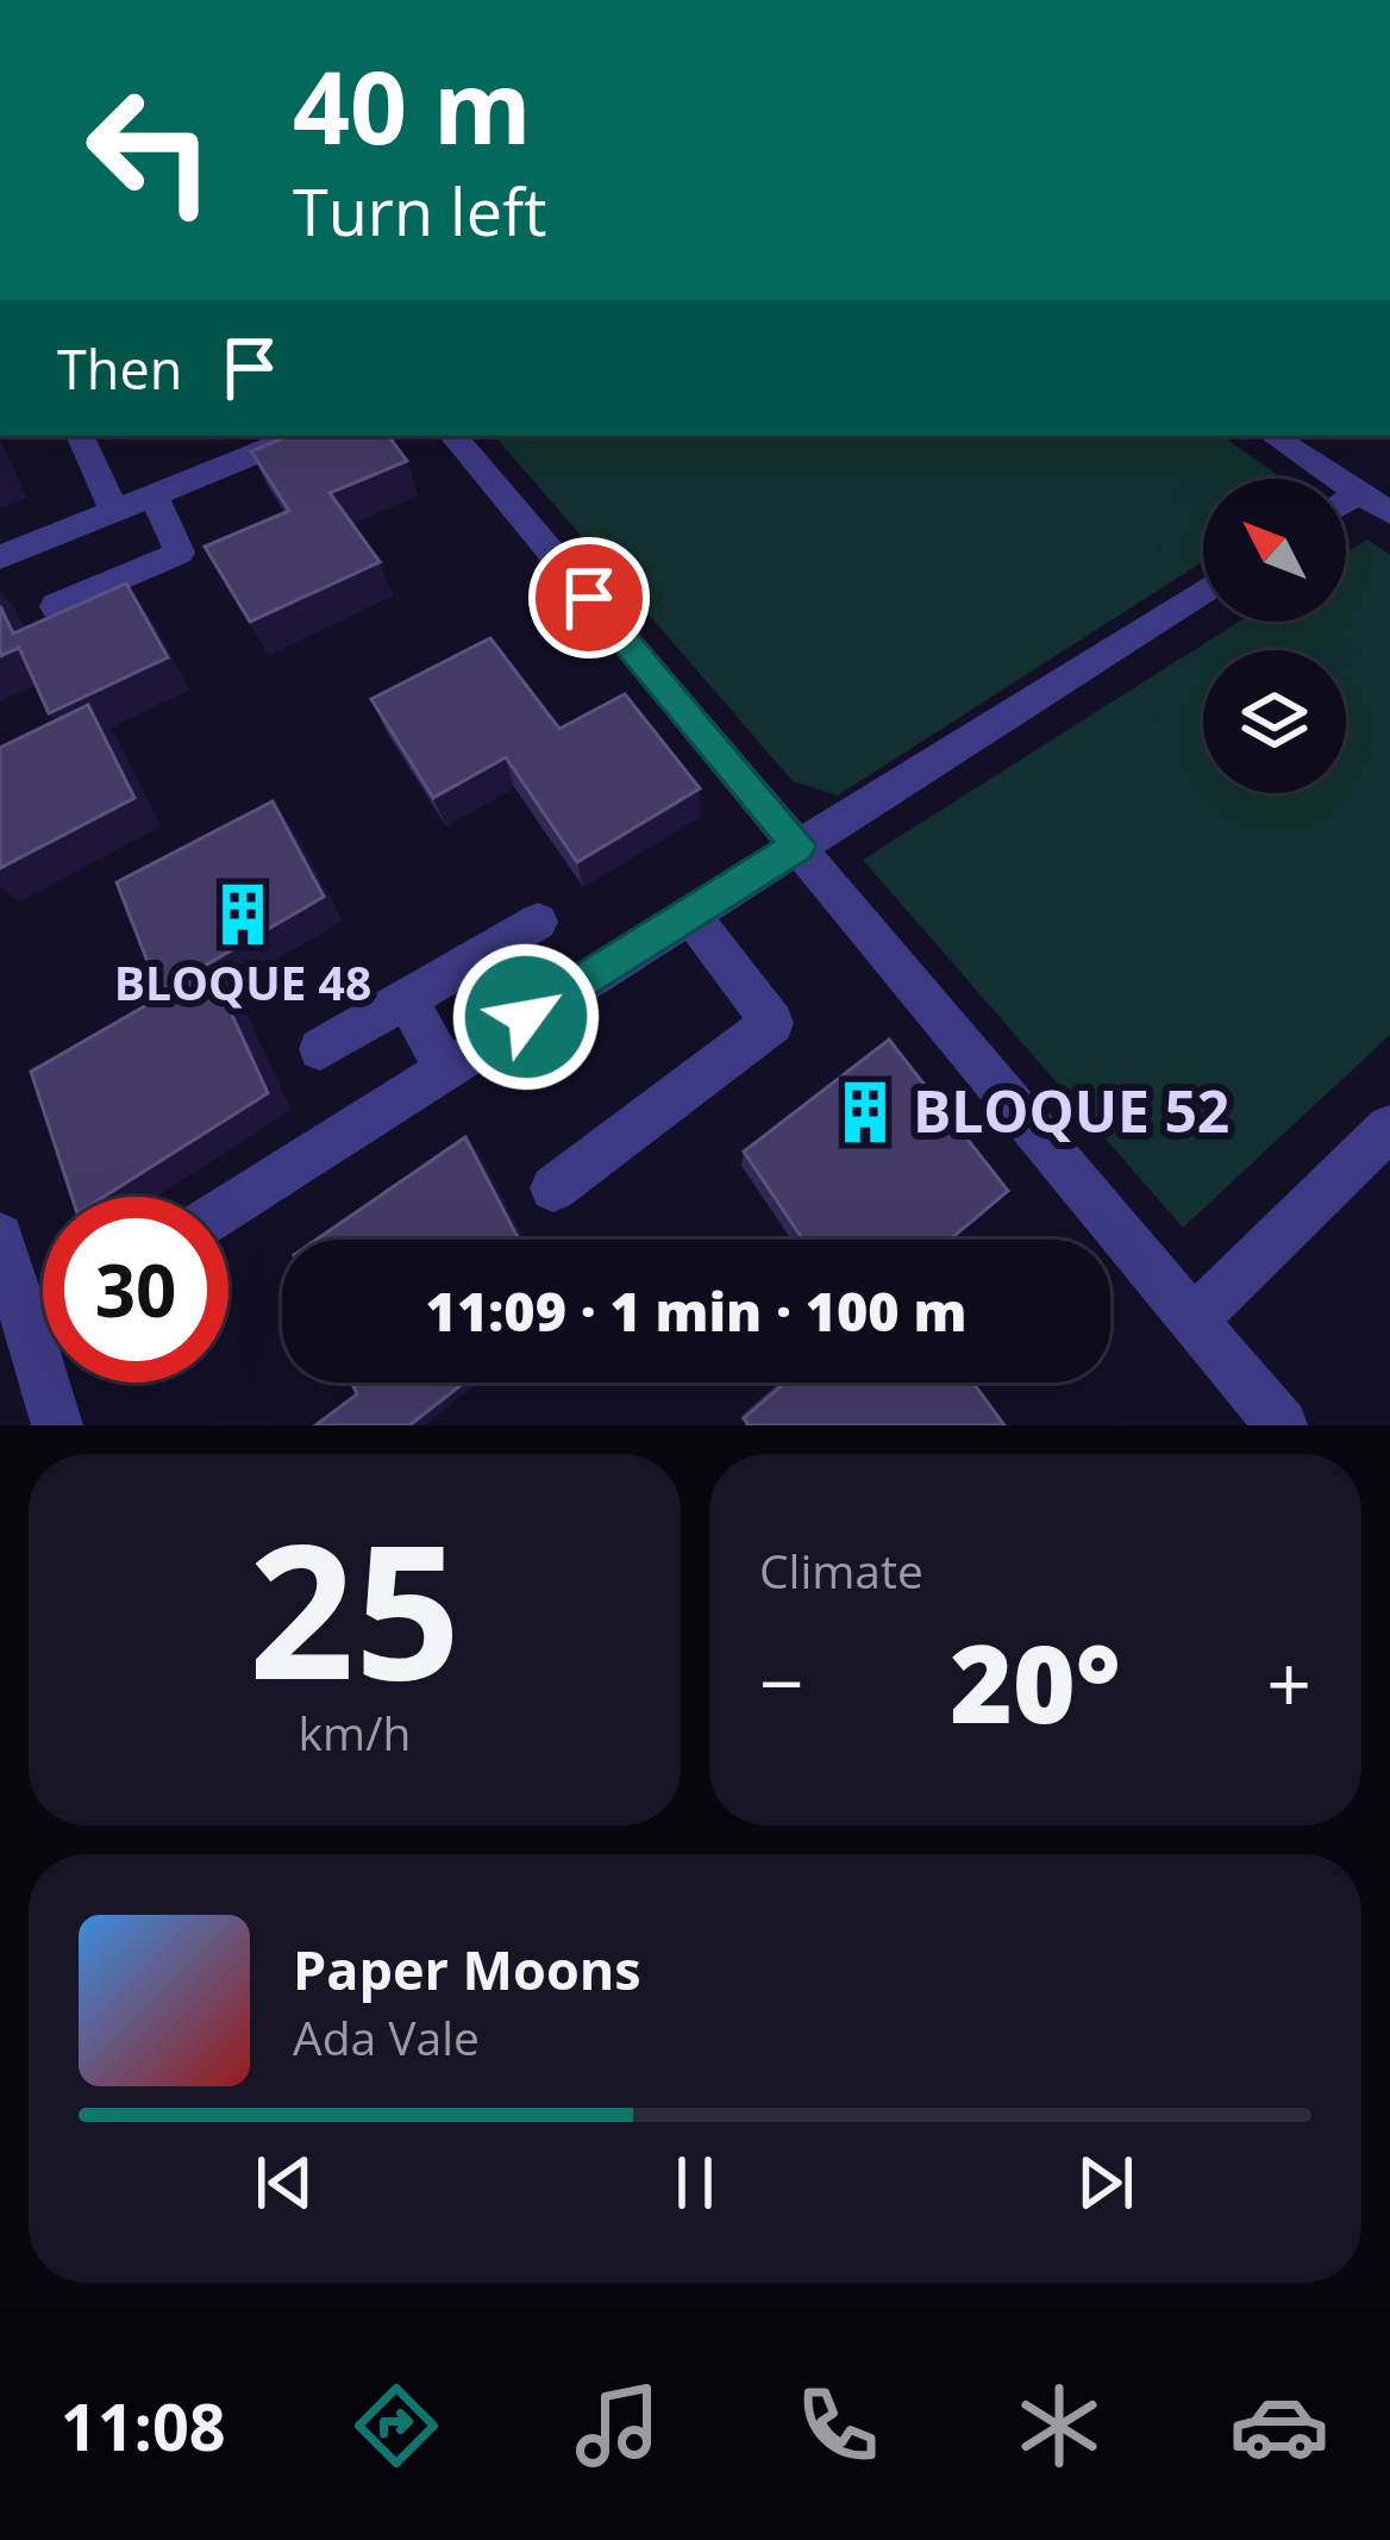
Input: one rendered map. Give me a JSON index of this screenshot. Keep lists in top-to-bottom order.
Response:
{
  "places": {
    "building": ["BLOQUE 48", "BLOQUE 52"]
  },
  "north": "top left",
  "page": {
    "turn": ["40 m", "Turn left"],
    "then": "Then",
    "limit": "30",
    "trip": "11:09 · 1 min · 100 m",
    "tile": [
      ["25", "km/h"],
      "Climate"
    ],
    "heat": ["−", "20°", "+"],
    "song": ["Paper Moons", "Ada Vale"],
    "tabs": "11:08"
  }
}
